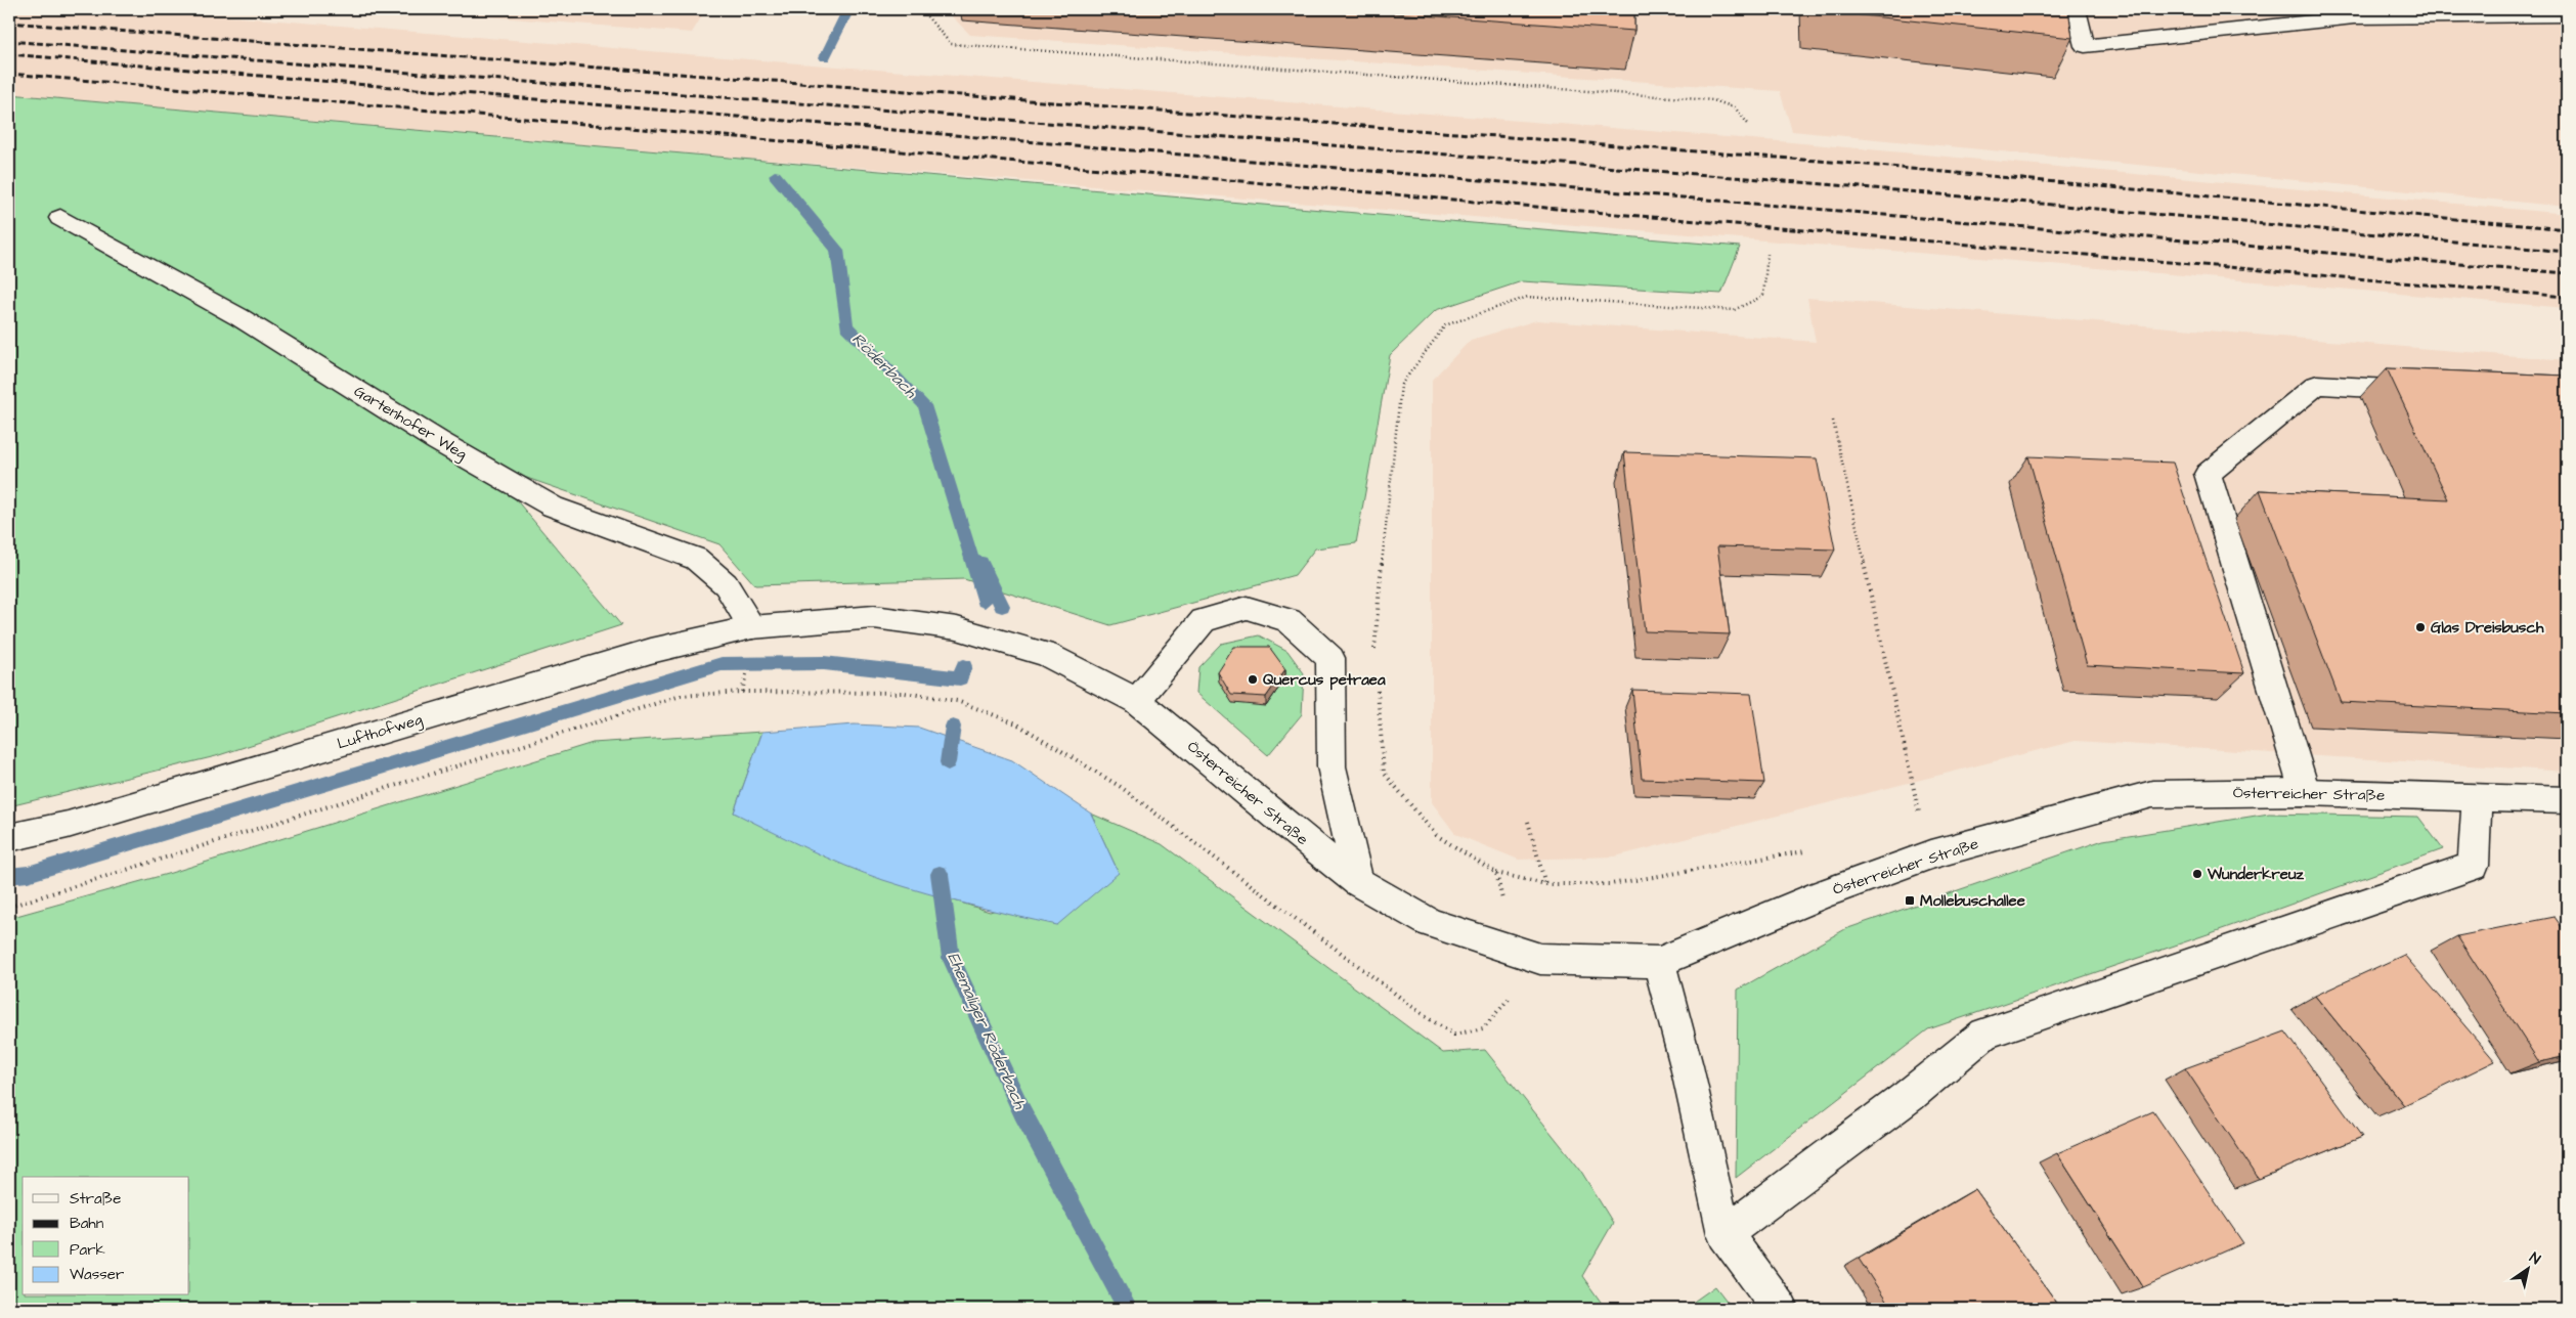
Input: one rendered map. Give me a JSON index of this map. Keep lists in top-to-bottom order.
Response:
{
  "streets": {
    "street": ["Gartenhofer Weg", "Lufthofweg", "Österreicher Straße"]
  },
  "crossings": [
    ["Gartenhofer Weg", "Lufthofweg"],
    ["Gartenhofer Weg", "Österreicher Straße"],
    ["Lufthofweg", "Österreicher Straße"]
  ],
  "water": ["Röderbach", "Ehemaliger Röderbach"],
  "places": {
    "other": ["Glas Dreisbusch", "Quercus petraea", "Wunderkreuz"],
    "transit": ["Mollebuschallee"]
  },
  "legend": [
    "Straße",
    "Bahn",
    "Park",
    "Wasser"
  ],
  "north": "top right"
}
